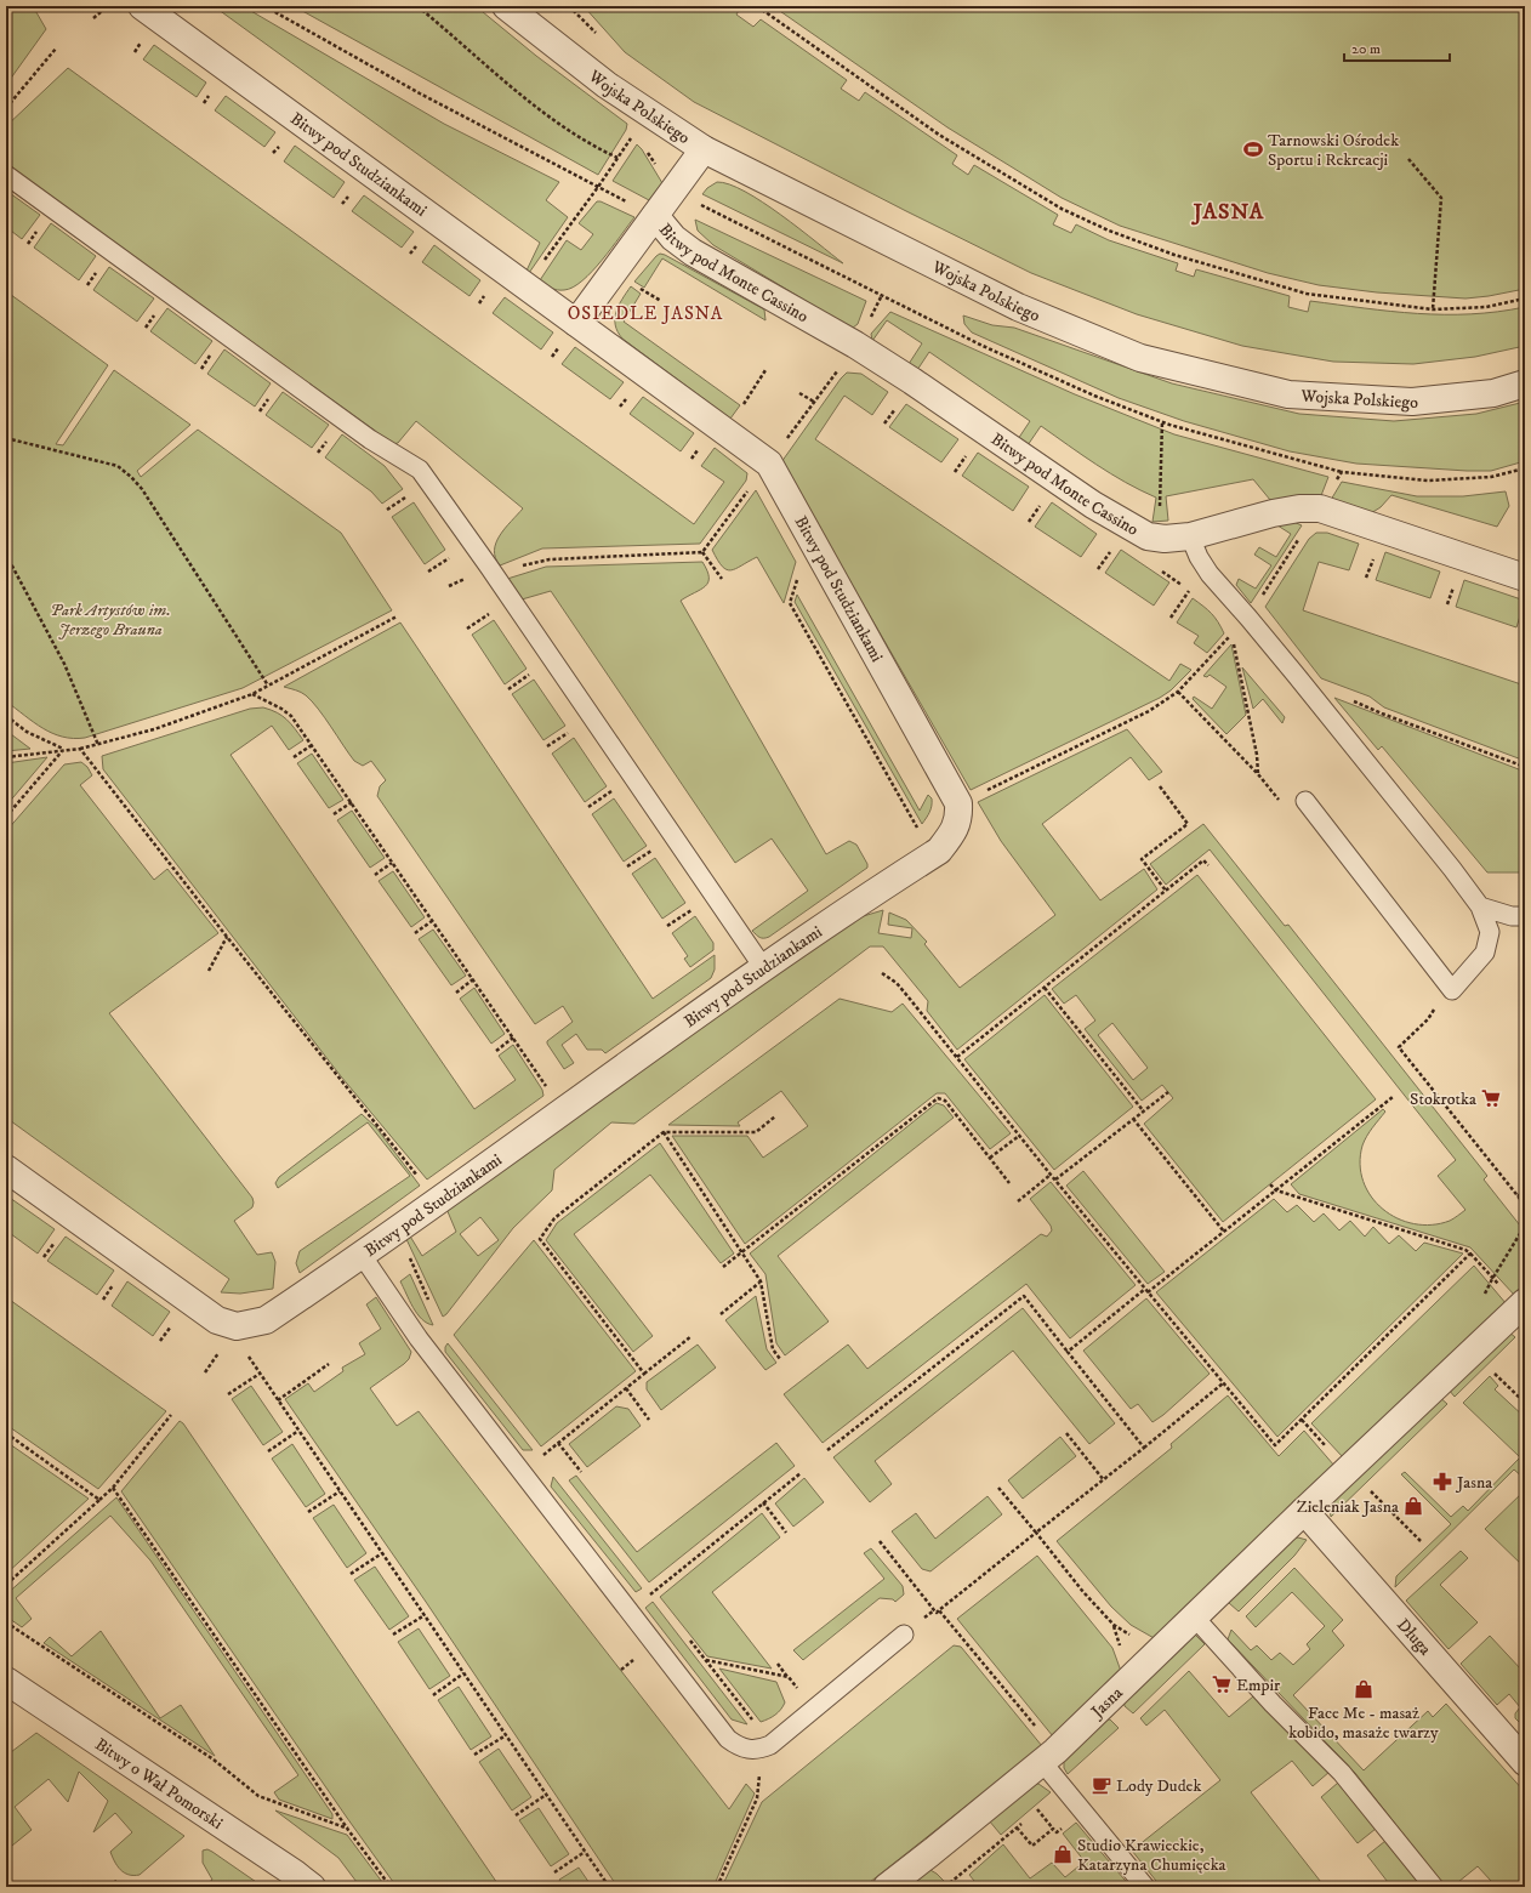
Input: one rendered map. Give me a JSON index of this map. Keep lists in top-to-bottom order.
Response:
{
  "streets": {
    "street": [
      "Wojska Polskiego",
      "Bitwy pod Studziankami",
      "Bitwy pod Monte Cassino",
      "Długa",
      "Jasna",
      "Bitwy o Wał Pomorski"
    ]
  },
  "crossings": [
    ["Długa", "Jasna"]
  ],
  "districts": ["JASNA", "OSIEDLE JASNA"],
  "parks": ["Park Artystów im. Jerzego Brauna"],
  "places": {
    "sports": ["Tarnowski Ośrodek Sportu i Rekreacji"],
    "supermarket": ["Stokrotka", "Empir"],
    "pharmacy": ["Jasna"],
    "shop": ["Zieleniak Jasna", "Face Me - masaż kobido, masaże twarzy", "Studio Krawieckie, Katarzyna Chumięcka"],
    "cafe": ["Lody Dudek"]
  },
  "scale_bar": "20 m"
}
